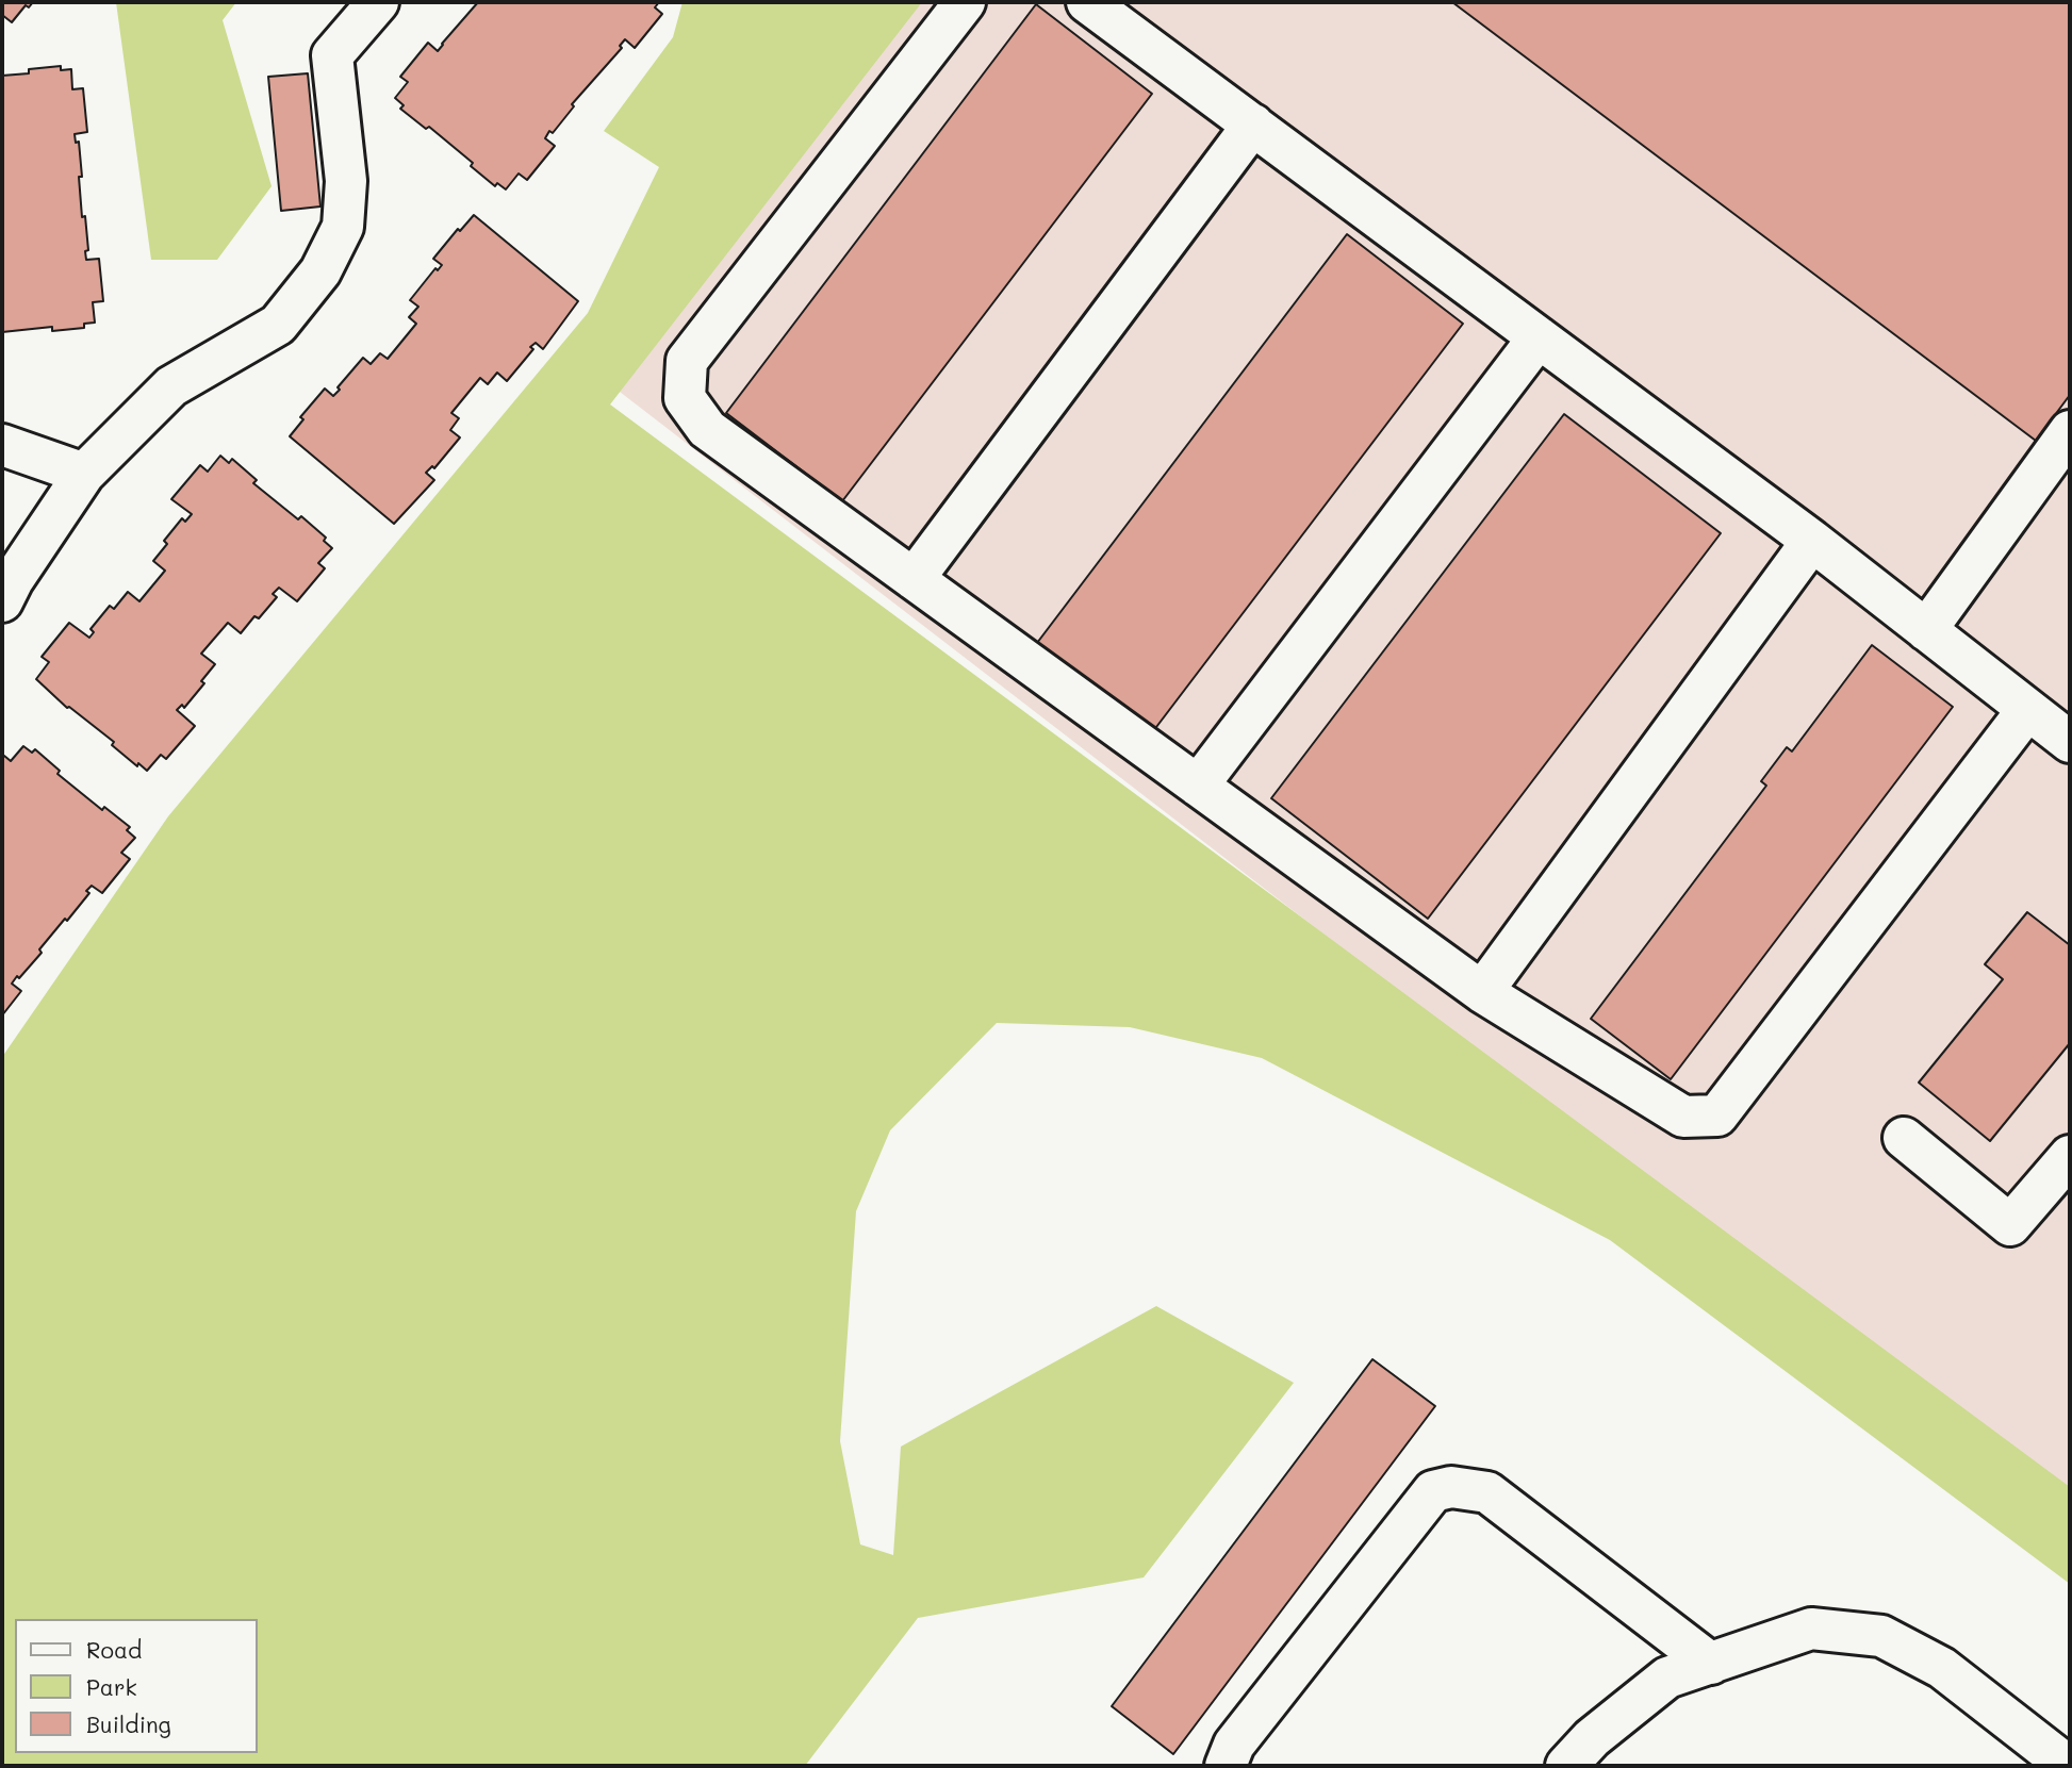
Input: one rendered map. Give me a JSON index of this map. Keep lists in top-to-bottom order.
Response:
{
  "legend": ["Road", "Park", "Building"]
}
